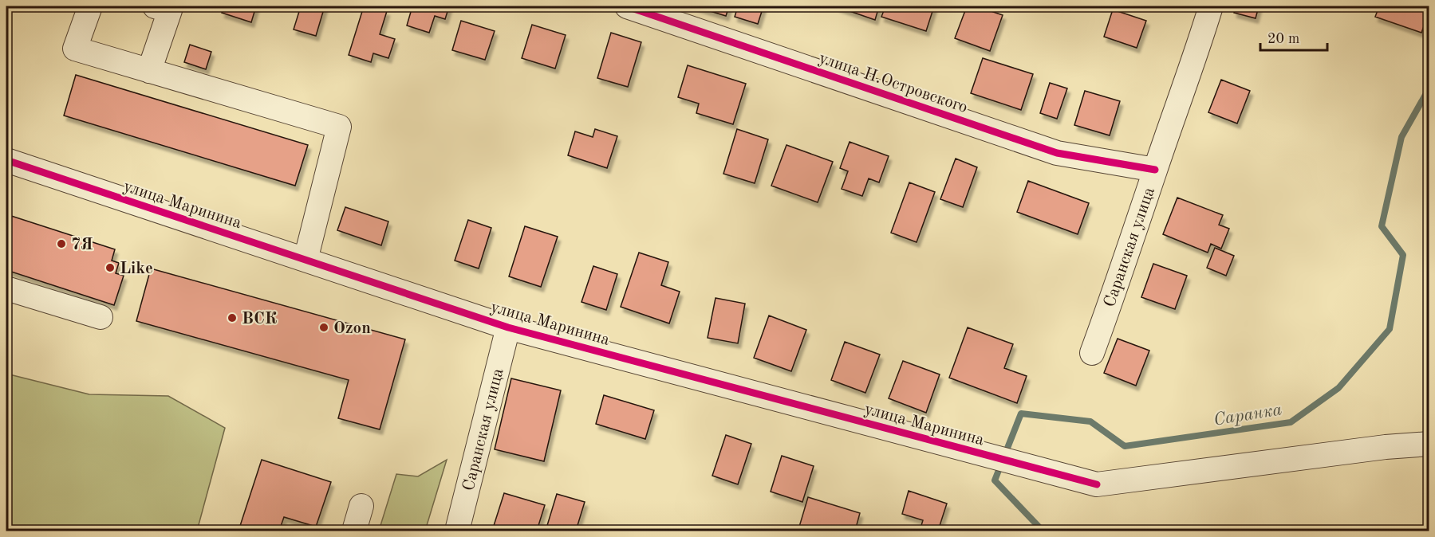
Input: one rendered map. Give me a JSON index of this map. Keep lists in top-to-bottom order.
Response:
{
  "streets": {
    "street": ["улица Н.Островского", "улица Маринина", "Саранская улица"]
  },
  "crossings": [
    ["улица Н.Островского", "Саранская улица"],
    ["улица Маринина", "Саранская улица"]
  ],
  "water": ["Саранка"],
  "places": [
    "7Я",
    "Like",
    "ВСК",
    "Ozon"
  ],
  "scale_bar": "20 m"
}
